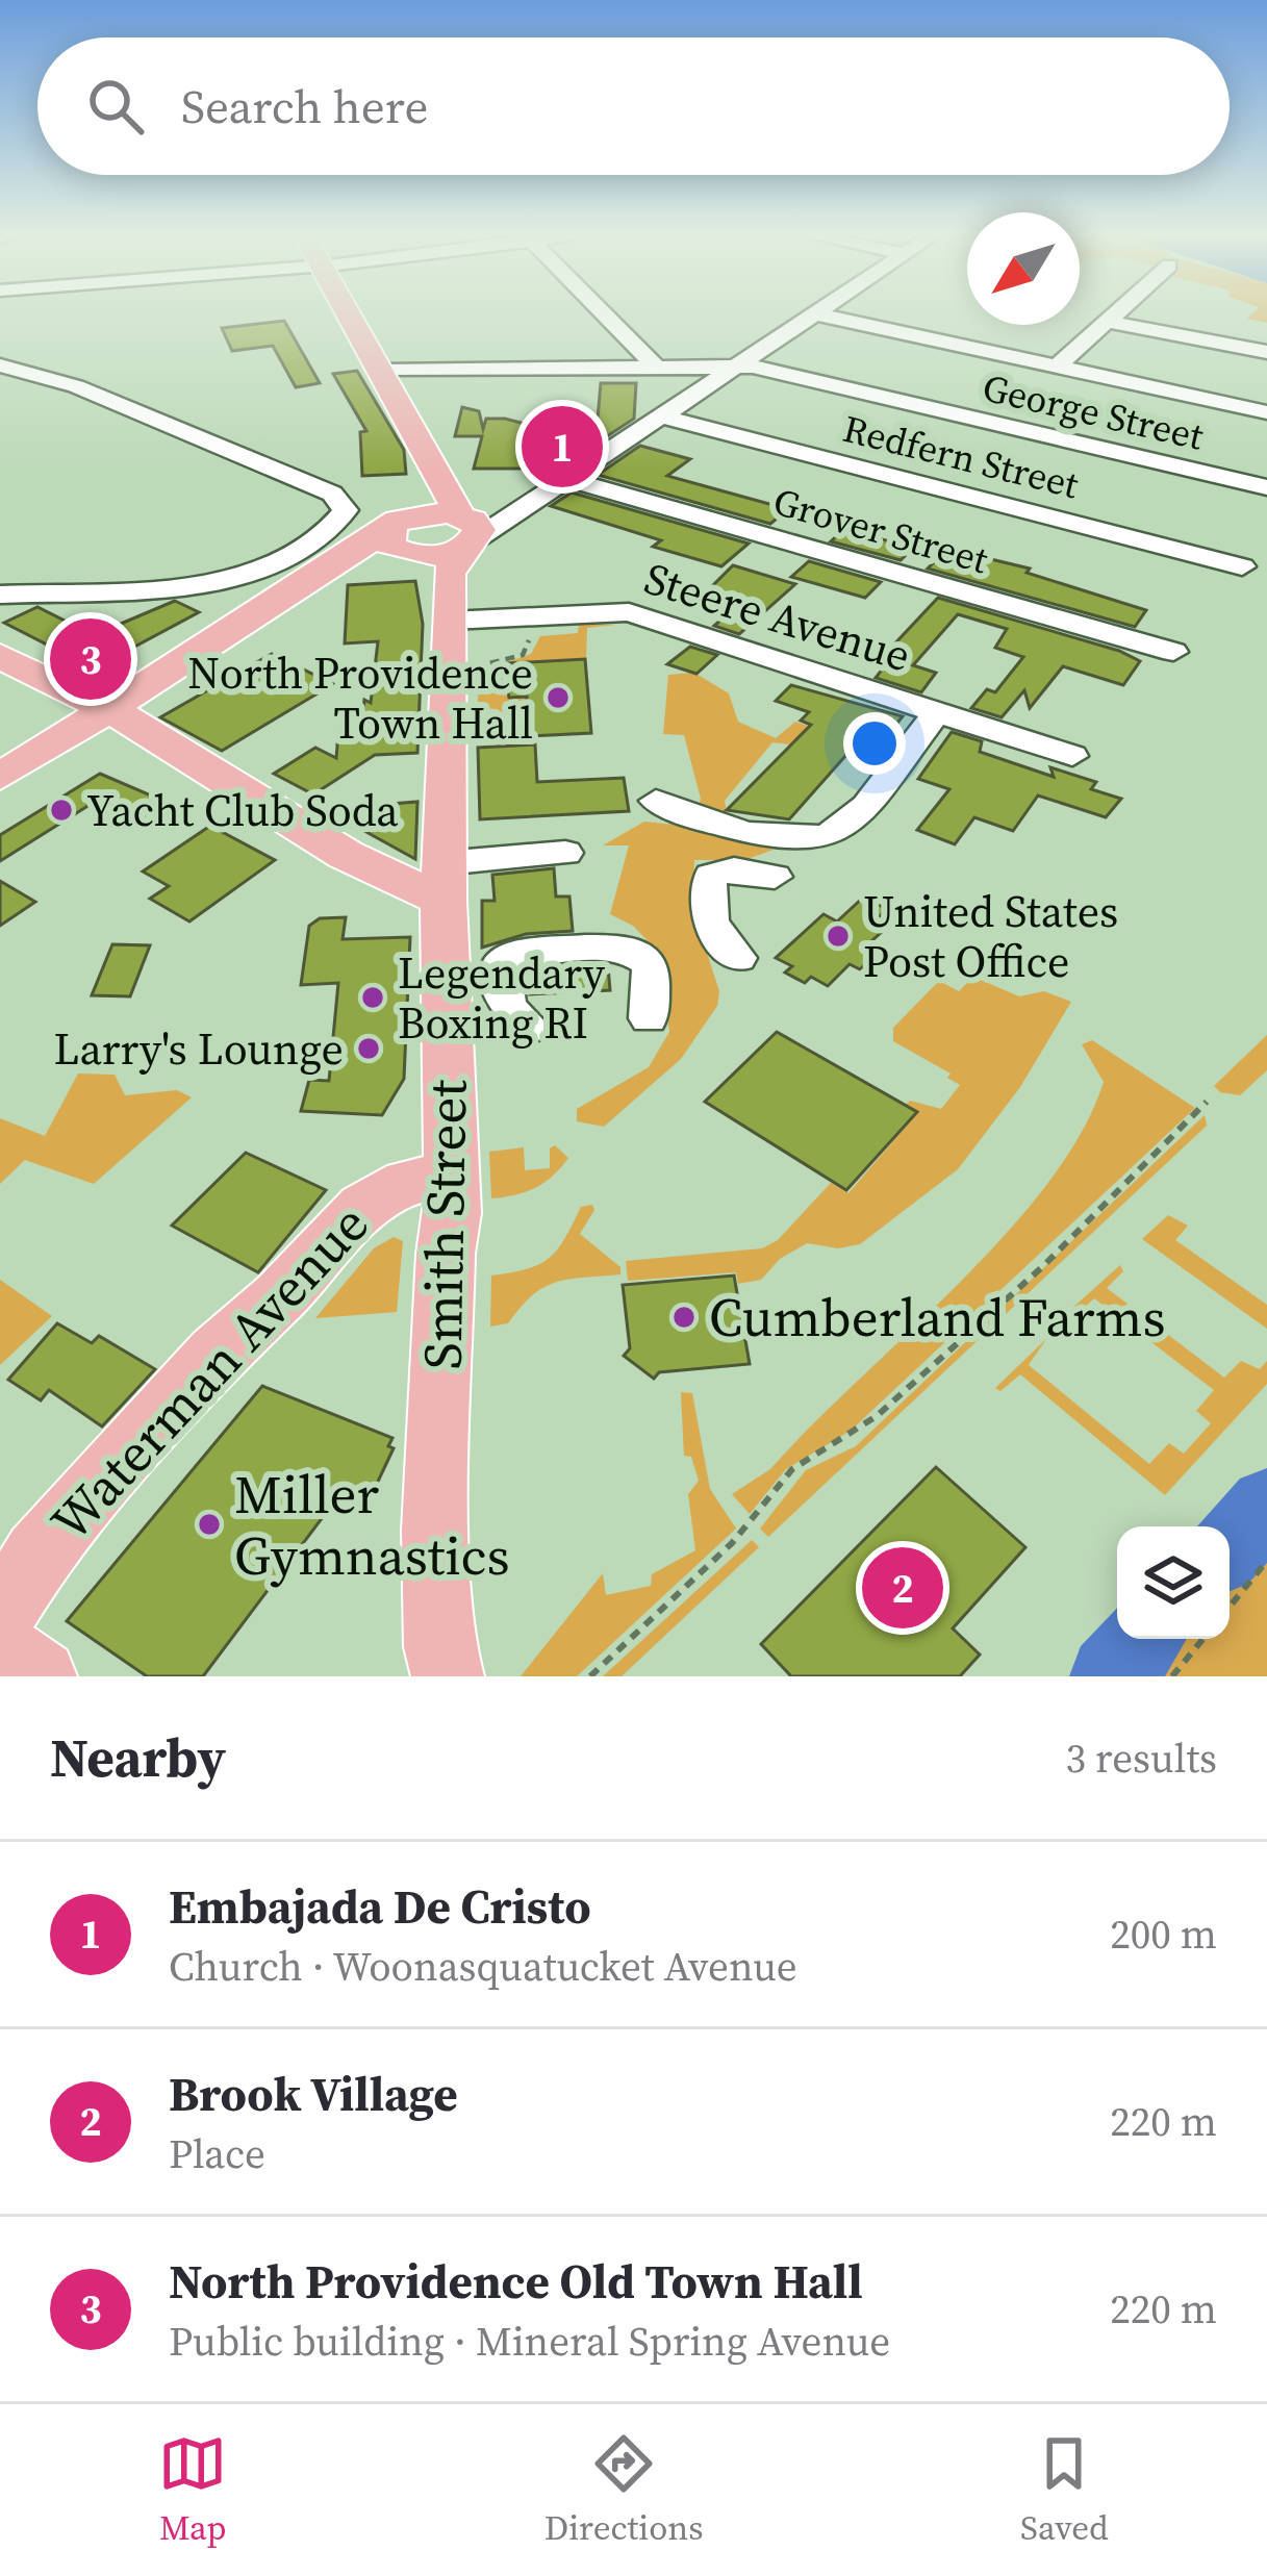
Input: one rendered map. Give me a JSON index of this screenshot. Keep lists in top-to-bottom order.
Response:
{
  "streets": {
    "main road": ["Smith Street", "Waterman Avenue"],
    "street": [
      "George Street",
      "Redfern Street",
      "Grover Street",
      "Steere Avenue"
    ]
  },
  "crossings": [
    ["Steere Avenue", "Smith Street"],
    ["Smith Street", "Waterman Avenue"]
  ],
  "places": [
    "North Providence Town Hall",
    "Yacht Club Soda",
    "United States Post Office",
    "Legendary Boxing RI",
    "Larry's Lounge",
    "Cumberland Farms",
    "Miller Gymnastics"
  ],
  "north": "bottom left",
  "page": {
    "search": "Search here",
    "pins": ["1", "3", "2"],
    "heading": ["Nearby", "3 results"],
    "list": [
      {
        "mark": "1",
        "name": "Embajada De Cristo",
        "note": "Church · Woonasquatucket Avenue",
        "value": "200 m"
      },
      {
        "mark": "2",
        "name": "Brook Village",
        "note": "Place",
        "value": "220 m"
      },
      {
        "mark": "3",
        "name": "North Providence Old Town Hall",
        "note": "Public building · Mineral Spring Avenue",
        "value": "220 m"
      }
    ],
    "nav": ["Map", "Directions", "Saved"]
  }
}
